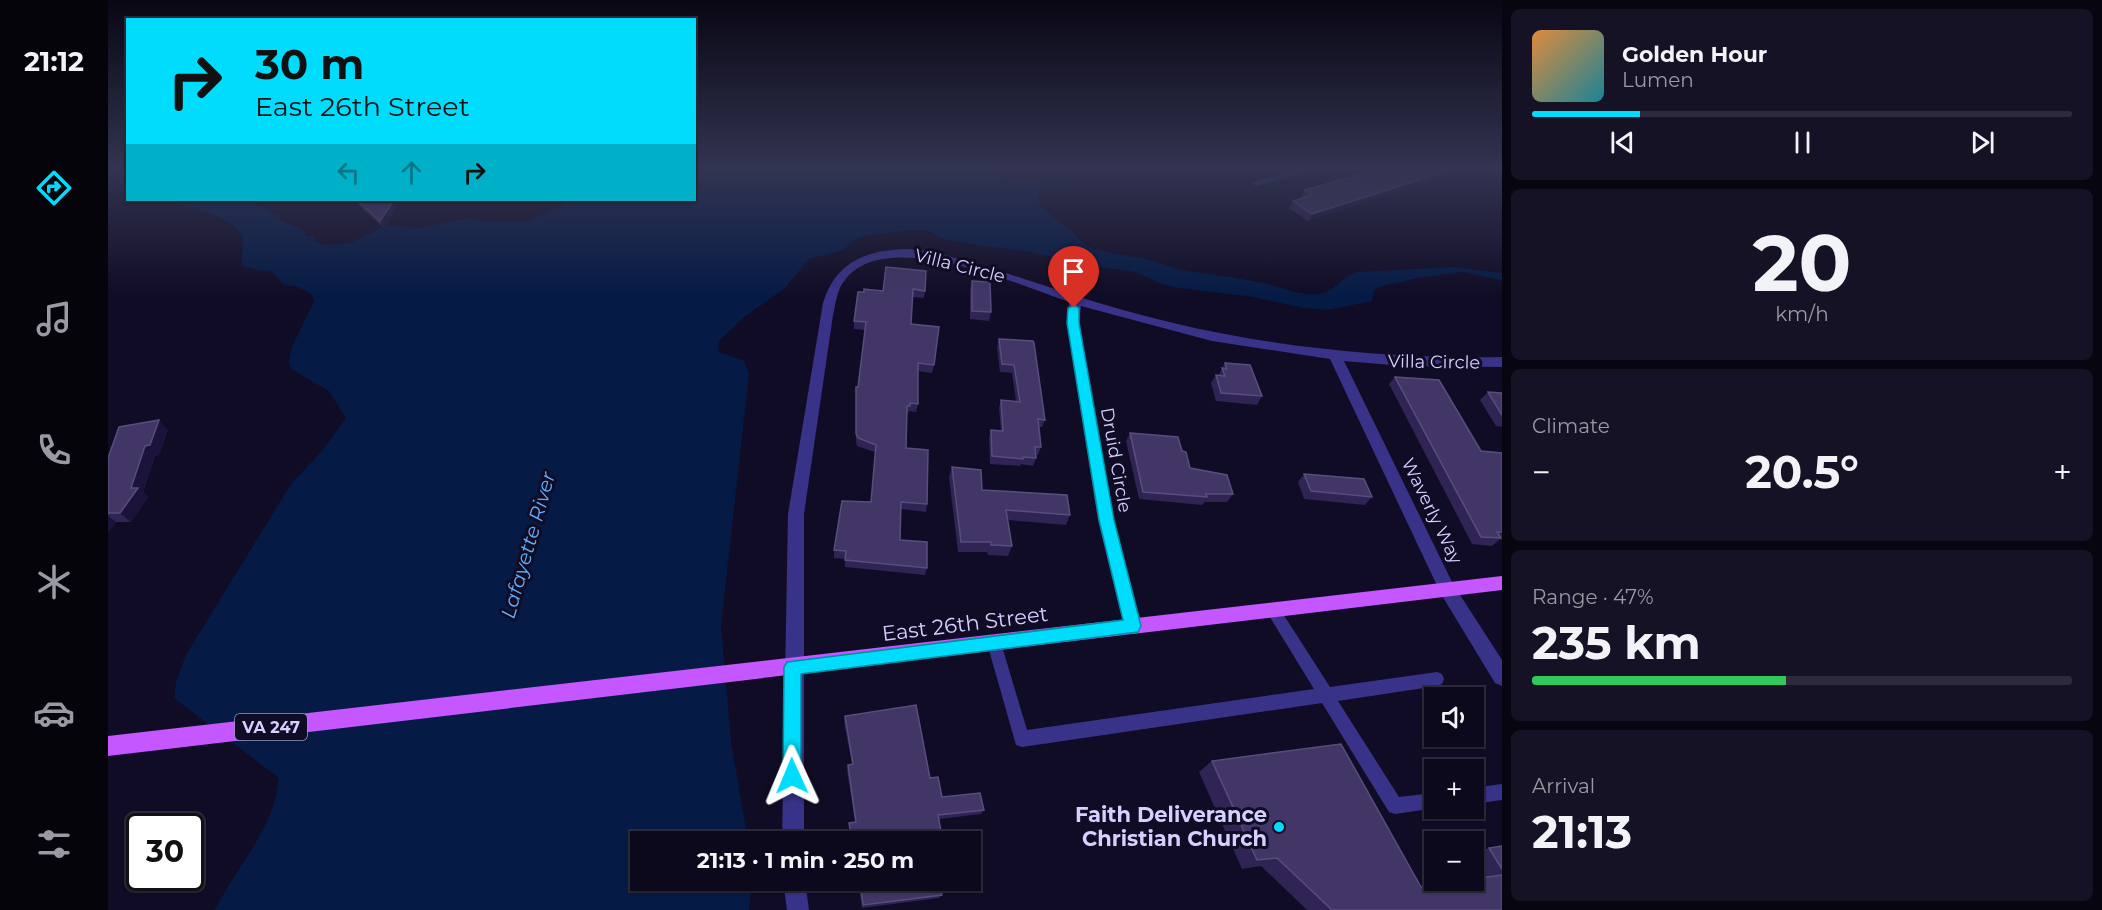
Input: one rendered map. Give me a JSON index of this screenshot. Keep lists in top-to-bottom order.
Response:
{
  "streets": {
    "main road": ["East 26th Street", "VA 247"],
    "street": ["Villa Circle", "Druid Circle", "Waverly Way"]
  },
  "crossings": [
    ["Villa Circle", "Druid Circle"],
    ["Villa Circle", "Waverly Way"],
    ["Villa Circle", "East 26th Street"],
    ["Druid Circle", "East 26th Street"],
    ["Waverly Way", "East 26th Street"]
  ],
  "water": ["Lafayette River"],
  "places": ["Faith Deliverance Christian Church"],
  "page": {
    "tabs": "21:12",
    "turn": ["30 m", "East 26th Street"],
    "song": ["Golden Hour", "Lumen"],
    "tile": [
      ["20", "km/h"],
      "Climate",
      ["Range · 47%", "235 km"],
      ["Arrival", "21:13"]
    ],
    "heat": ["−", "20.5°", "+"],
    "map_buttons": ["+", "−"],
    "limit": "30",
    "trip": "21:13 · 1 min · 250 m"
  }
}
